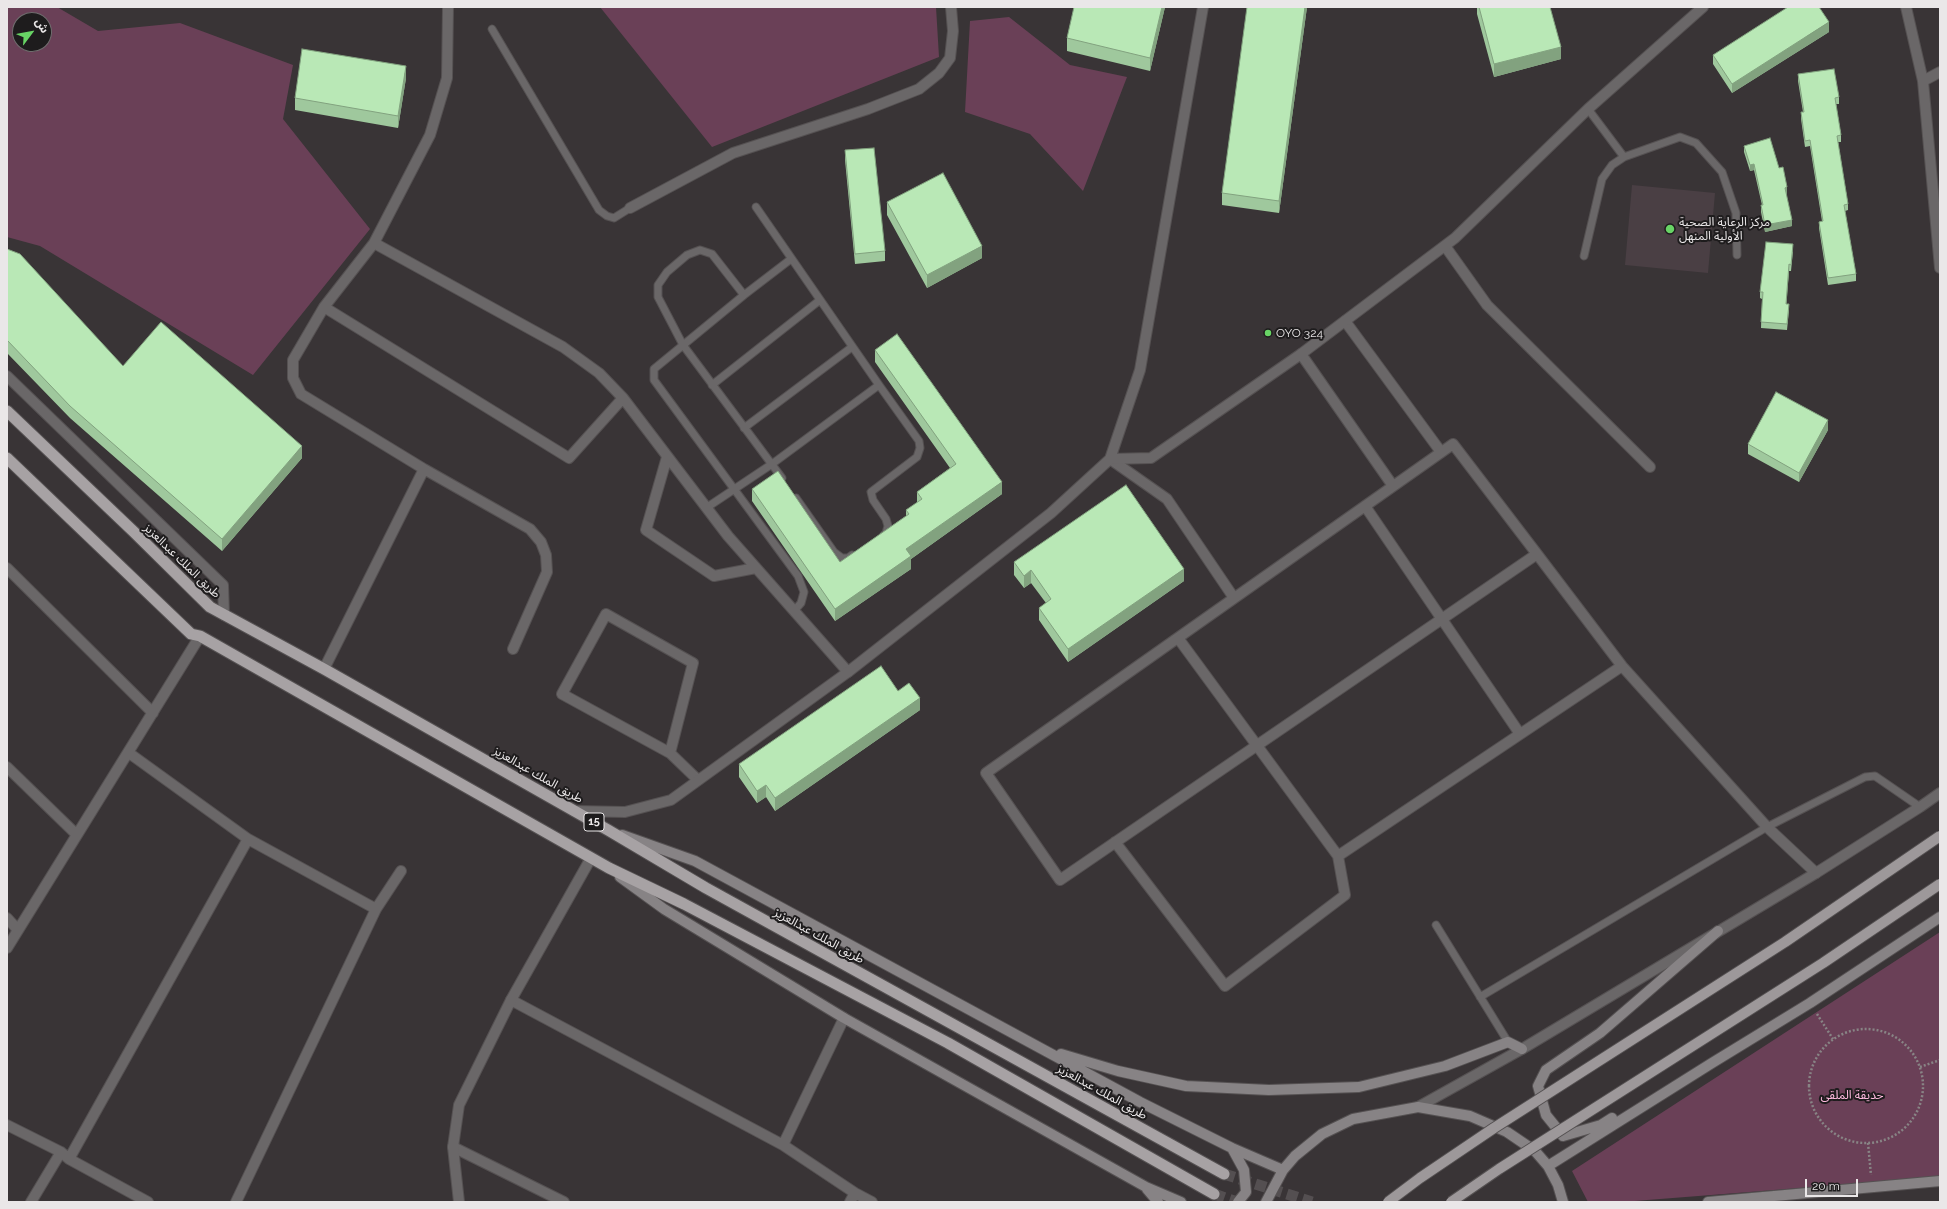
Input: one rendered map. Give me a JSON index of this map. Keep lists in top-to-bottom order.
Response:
{
  "streets": {
    "highway": ["طريق الملك عبدالعزيز", "15"]
  },
  "parks": ["حديقة الملقى"],
  "places": ["مركز الرعاية الصحية الأولية المنهل", "OYO 324"],
  "scale_bar": "20 m",
  "north": "top right"
}
